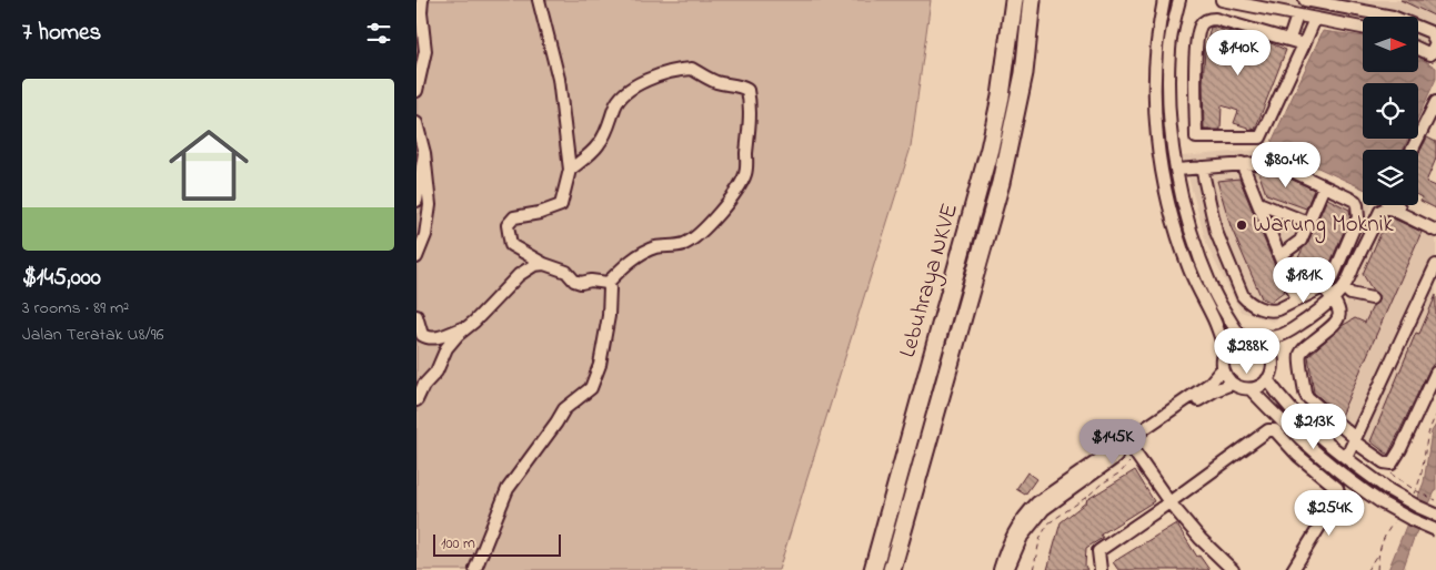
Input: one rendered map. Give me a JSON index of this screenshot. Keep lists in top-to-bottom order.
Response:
{
  "streets": {
    "highway": ["Lebuhraya NKVE"]
  },
  "places": ["Warung Moknik"],
  "scale_bar": "100 m",
  "north": "right",
  "page": {
    "heading": "7 homes",
    "price": [
      "$140K",
      "$80.4K",
      "$181K",
      "$288K",
      "$213K",
      "$145K",
      "$254K"
    ],
    "list": [
      {
        "name": "$145,000",
        "note": "3 rooms · 89 m² · Jalan Teratak U8/96"
      }
    ],
    "scale": "100 m"
  }
}
